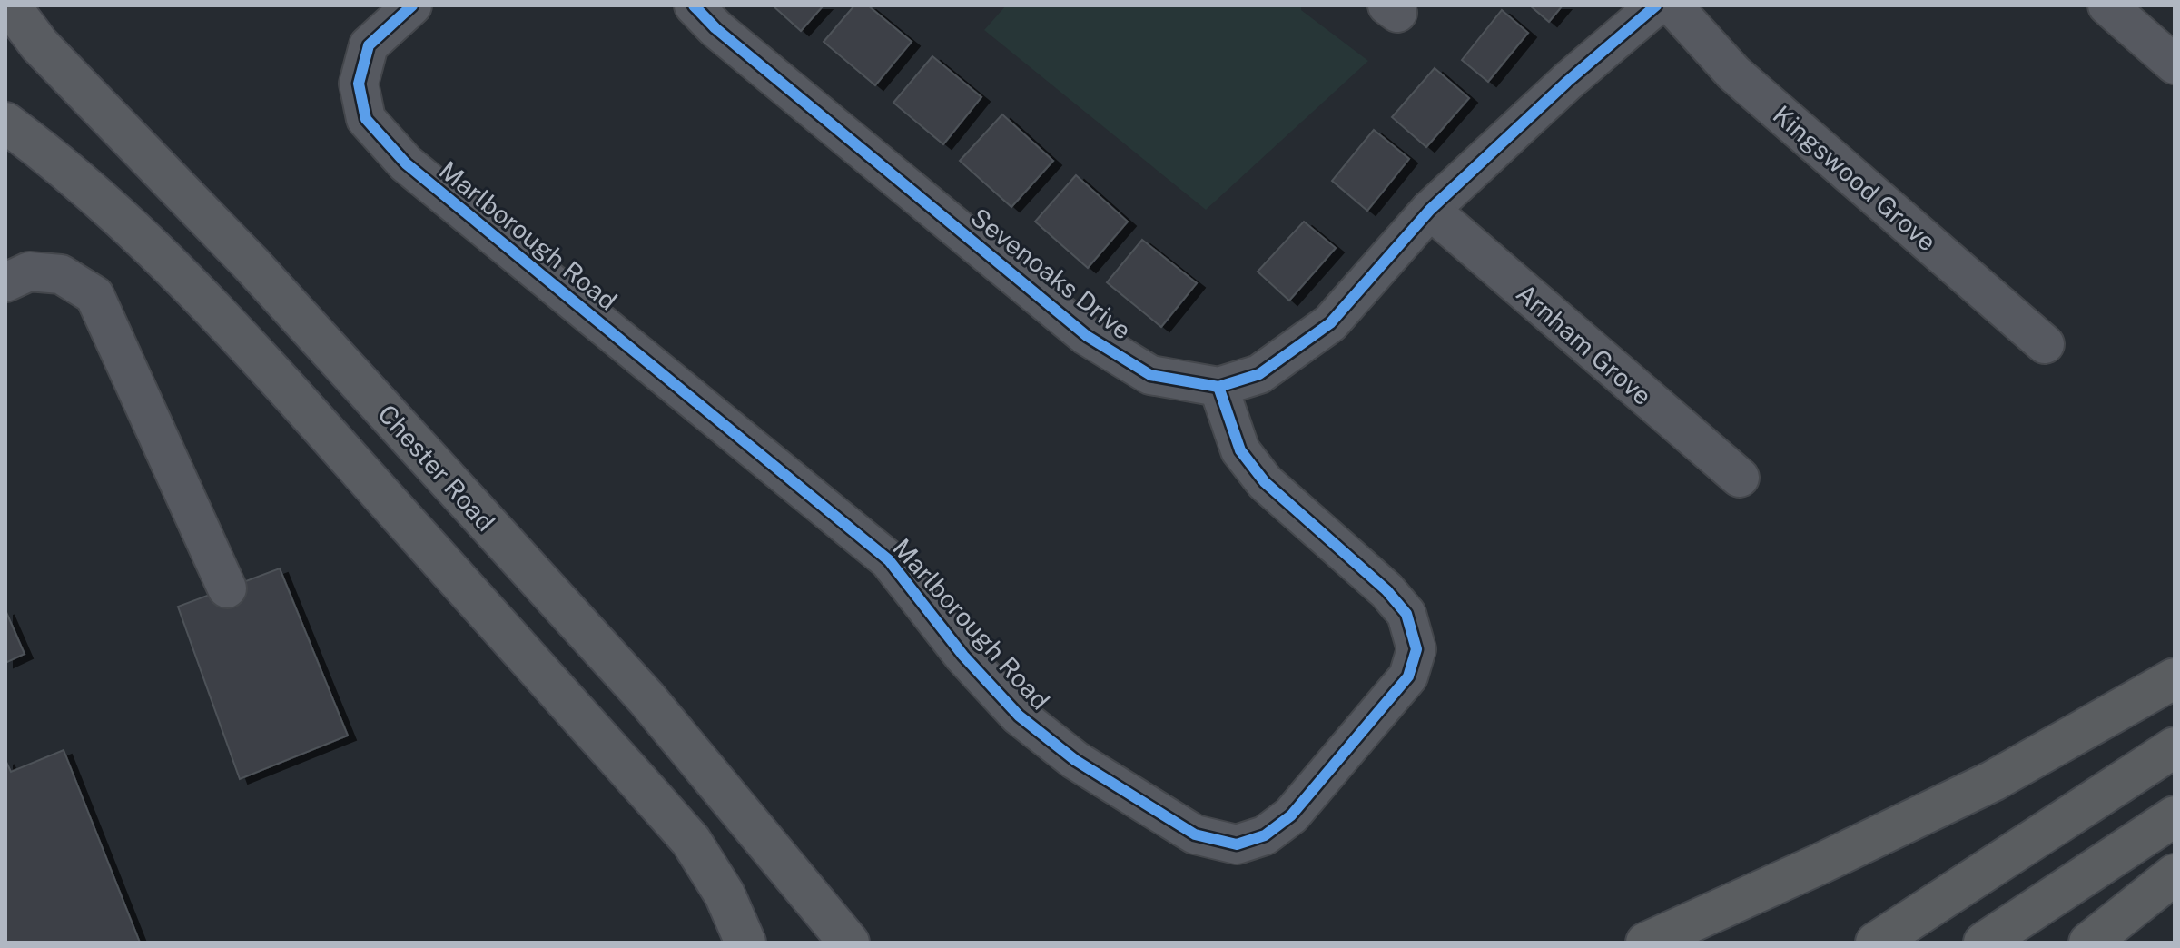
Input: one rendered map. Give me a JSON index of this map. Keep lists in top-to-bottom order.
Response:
{
  "streets": {
    "main road": ["Chester Road"],
    "street": [
      "Kingswood Grove",
      "Marlborough Road",
      "Sevenoaks Drive",
      "Arnham Grove"
    ]
  },
  "crossings": [
    ["Marlborough Road", "Sevenoaks Drive"],
    ["Sevenoaks Drive", "Arnham Grove"]
  ]
}
